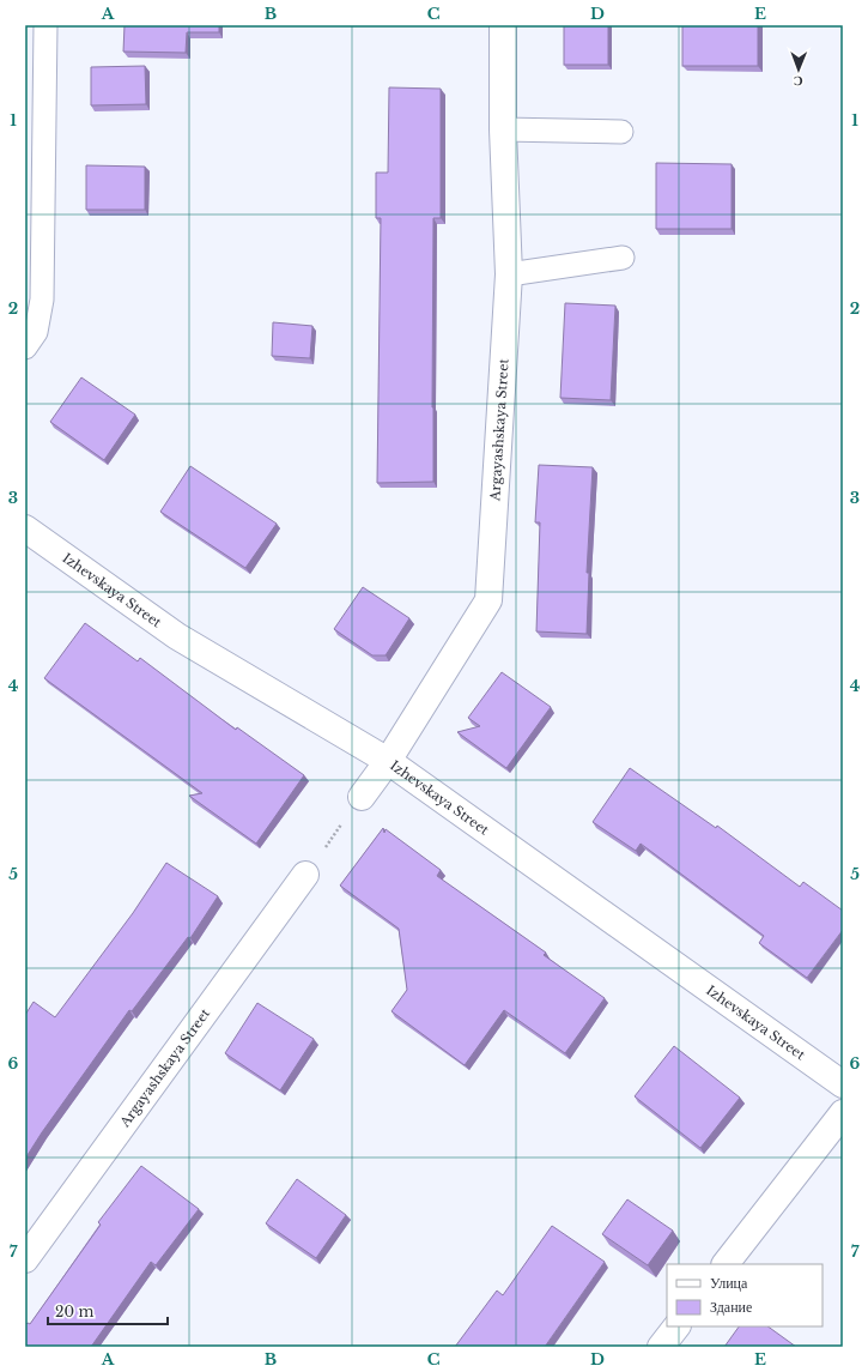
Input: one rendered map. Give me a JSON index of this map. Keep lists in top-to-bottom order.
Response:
{
  "streets": {
    "street": ["Argayashskaya Street", "Izhevskaya Street"]
  },
  "crossings": [
    ["Argayashskaya Street", "Izhevskaya Street"]
  ],
  "legend": ["Улица", "Здание"],
  "scale_bar": "20 m",
  "north": "bottom",
  "grid": {
    "columns": [
      "A",
      "B",
      "C",
      "D",
      "E"
    ],
    "rows": [
      "1",
      "2",
      "3",
      "4",
      "5",
      "6",
      "7"
    ]
  }
}
